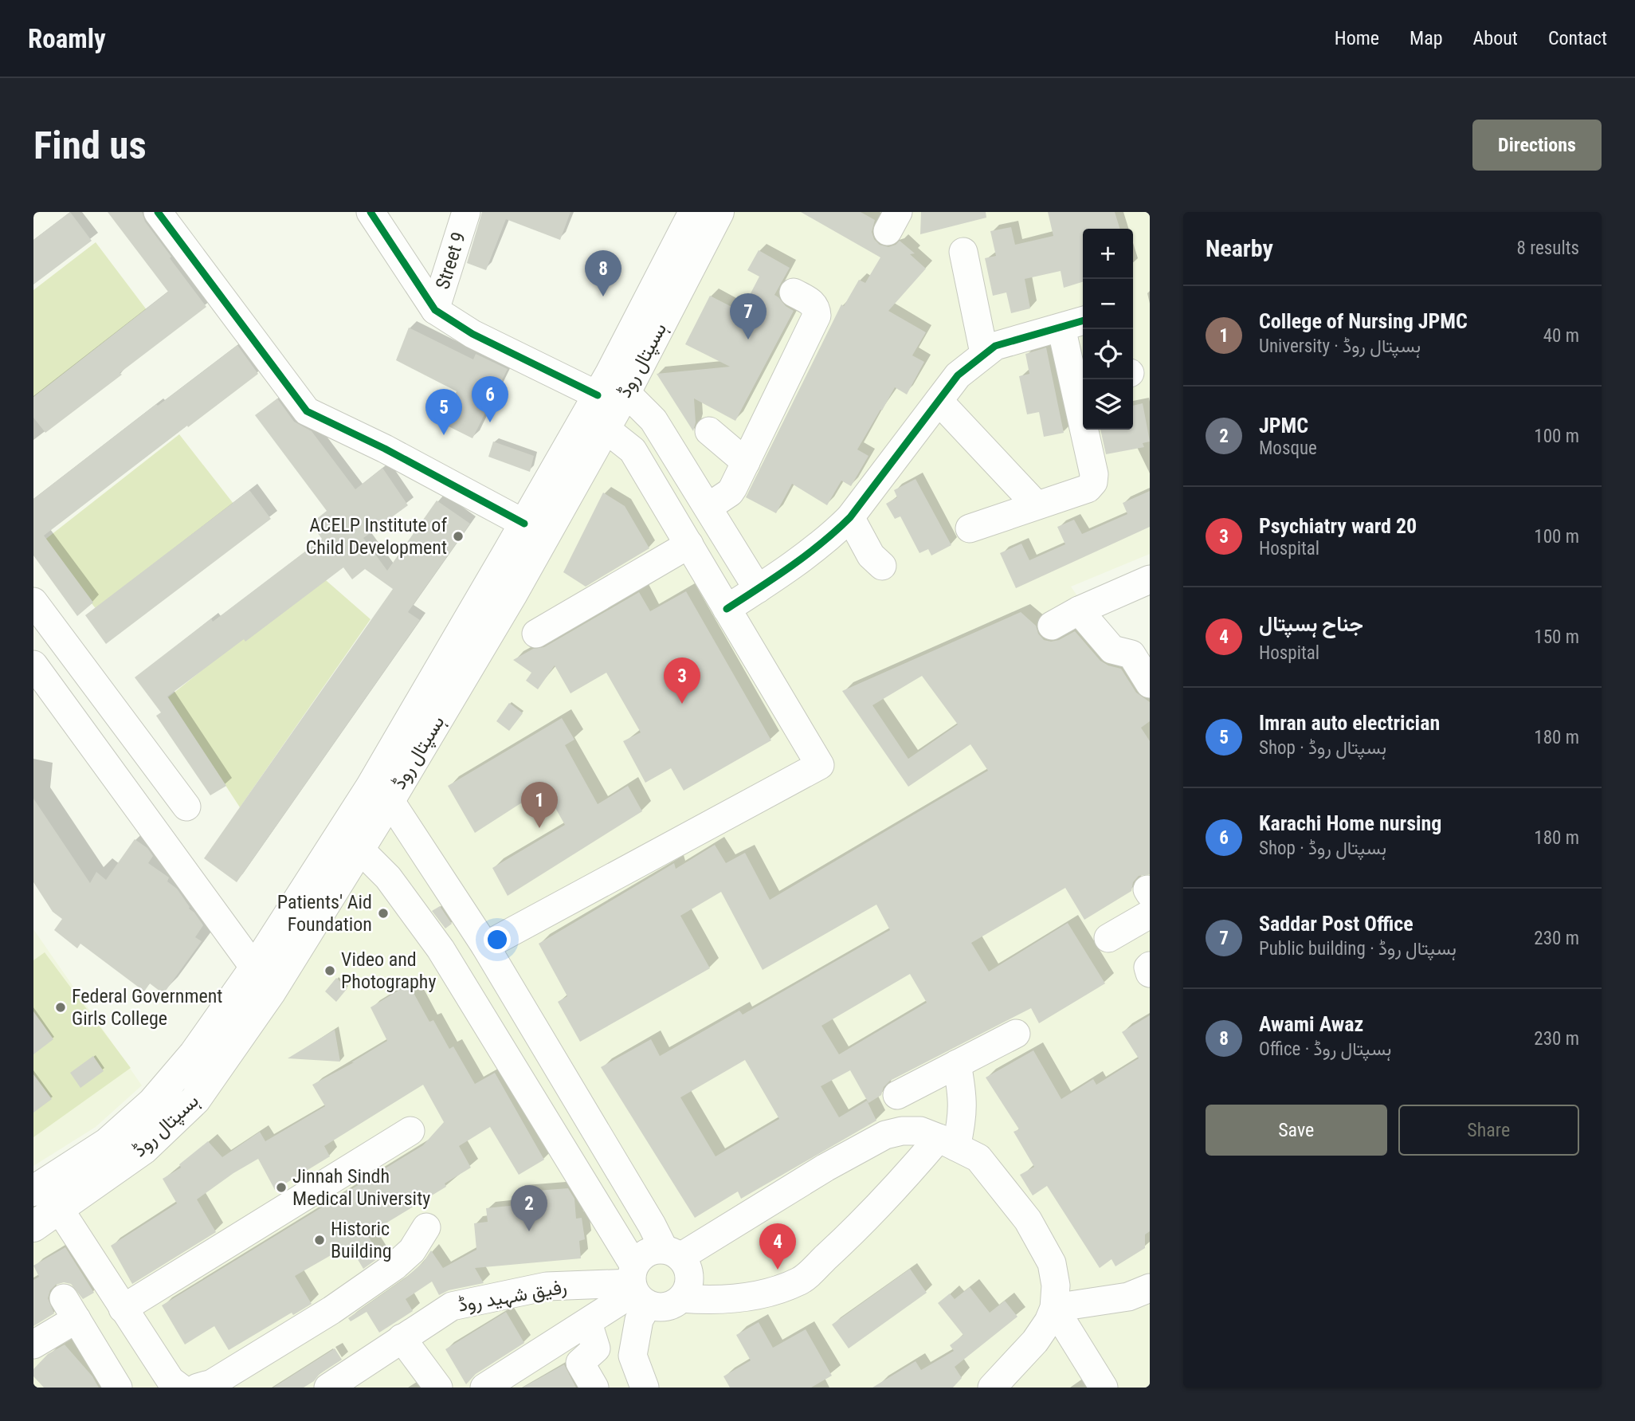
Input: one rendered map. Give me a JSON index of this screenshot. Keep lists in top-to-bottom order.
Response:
{
  "streets": {
    "main road": ["ہسپتال روڈ"],
    "street": ["Street 9", "رفیق شہید روڈ"]
  },
  "places": [
    "ACELP Institute of Child Development",
    "Patients' Aid Foundation",
    "Video and Photography",
    "Federal Government Girls College",
    "Jinnah Sindh Medical University",
    "Historic Building"
  ],
  "page": {
    "header": "Roamly",
    "nav": [
      "Home",
      "Map",
      "About",
      "Contact"
    ],
    "buttons": [
      "Directions",
      ["Save", "Share"]
    ],
    "title": "Find us",
    "heading": ["Nearby", "8 results"],
    "map_buttons": ["+", "−"],
    "pins": [
      "8",
      "7",
      "6",
      "5",
      "3",
      "1",
      "2",
      "4"
    ],
    "list": [
      {
        "mark": "1",
        "name": "College of Nursing JPMC",
        "note": "University · ہسپتال روڈ",
        "value": "40 m"
      },
      {
        "mark": "2",
        "name": "JPMC",
        "note": "Mosque",
        "value": "100 m"
      },
      {
        "mark": "3",
        "name": "Psychiatry ward 20",
        "note": "Hospital",
        "value": "100 m"
      },
      {
        "mark": "4",
        "name": "جناح ہسپتال",
        "note": "Hospital",
        "value": "150 m"
      },
      {
        "mark": "5",
        "name": "Imran auto electrician",
        "note": "Shop · ہسپتال روڈ",
        "value": "180 m"
      },
      {
        "mark": "6",
        "name": "Karachi Home nursing",
        "note": "Shop · ہسپتال روڈ",
        "value": "180 m"
      },
      {
        "mark": "7",
        "name": "Saddar Post Office",
        "note": "Public building · ہسپتال روڈ",
        "value": "230 m"
      },
      {
        "mark": "8",
        "name": "Awami Awaz",
        "note": "Office · ہسپتال روڈ",
        "value": "230 m"
      }
    ]
  }
}
